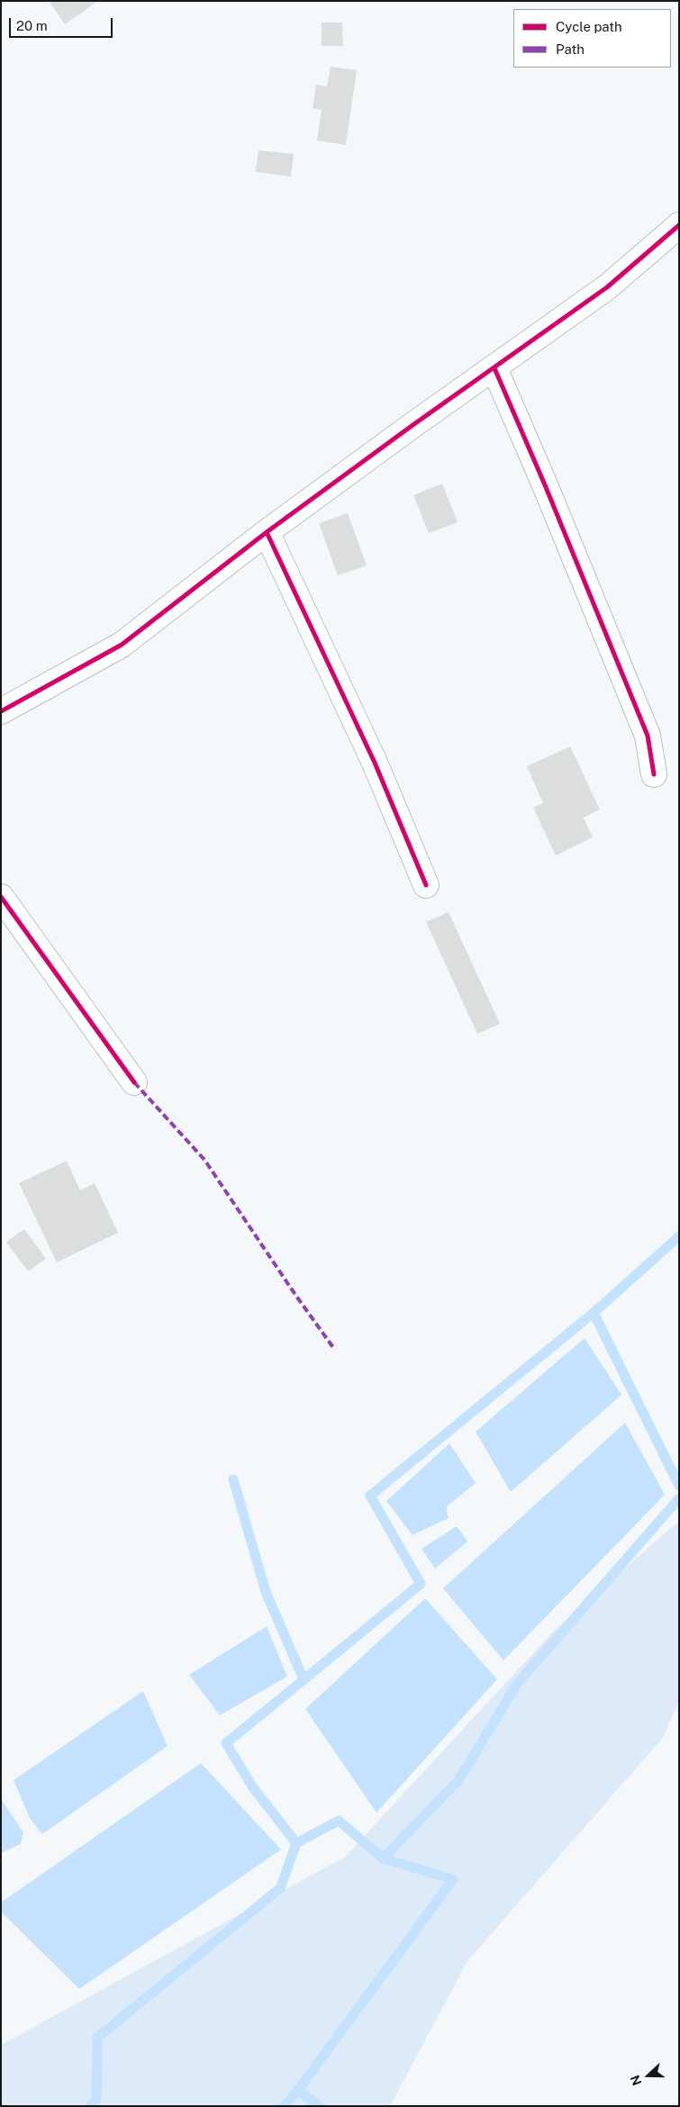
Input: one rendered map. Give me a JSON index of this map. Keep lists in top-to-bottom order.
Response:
{
  "legend": ["Cycle path", "Path"],
  "scale_bar": "20 m",
  "north": "left"
}
